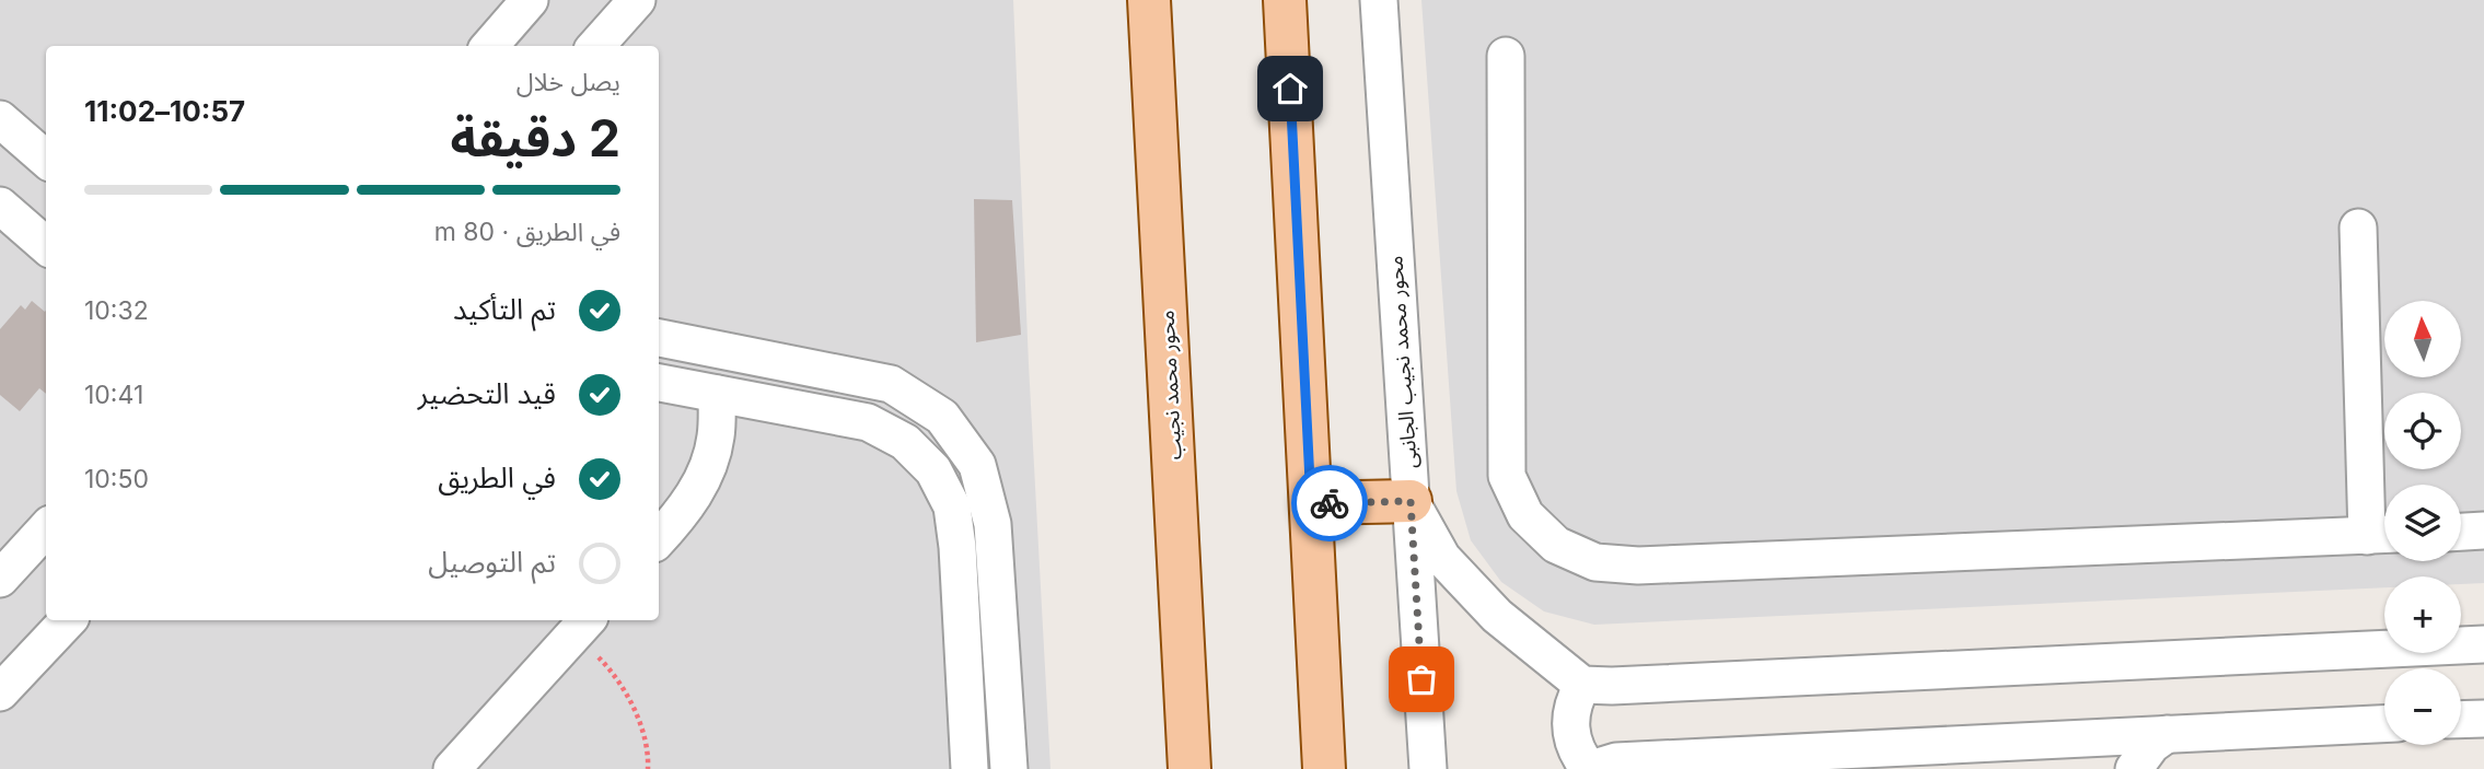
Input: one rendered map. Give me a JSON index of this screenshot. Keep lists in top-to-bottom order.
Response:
{
  "streets": {
    "main road": ["محور محمد نجيب"],
    "street": ["محور محمد نجيب الجانبى"]
  },
  "north": "top",
  "page": {
    "heading": ["2 دقيقة", "يصل خلال", "10:57–11:02"],
    "bar": "في الطريق · 80 m",
    "list": [
      ["تم التأكيد", "10:32"],
      ["قيد التحضير", "10:41"],
      ["في الطريق", "10:50"],
      "تم التوصيل"
    ],
    "map_buttons": ["+", "−"]
  }
}
